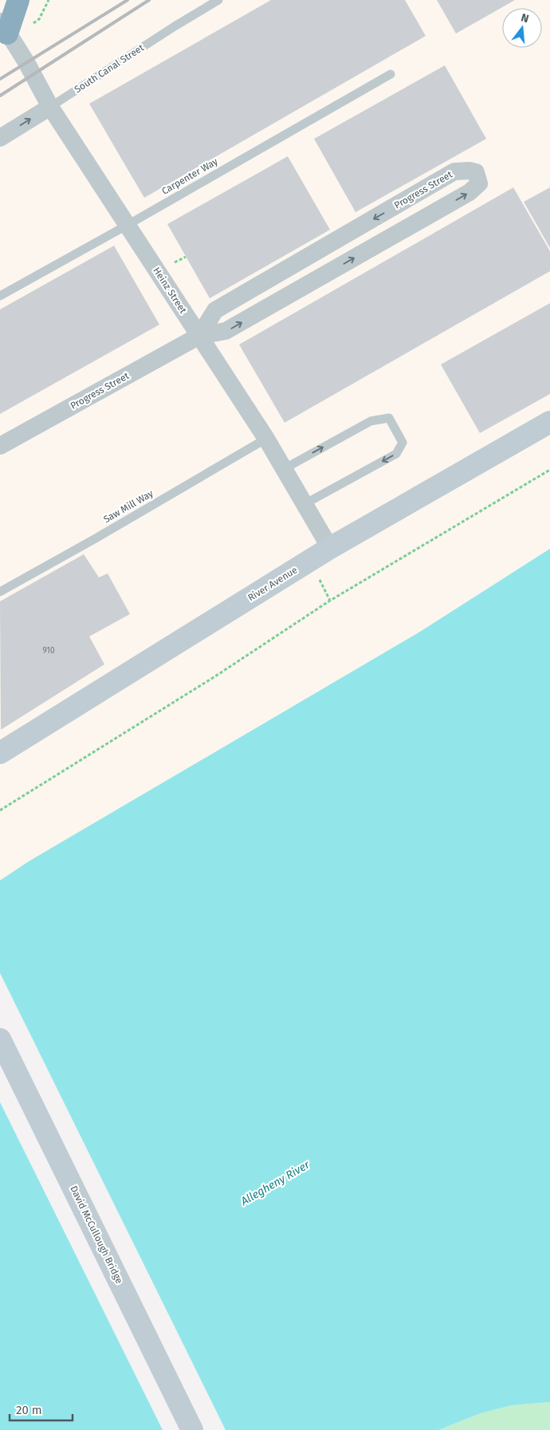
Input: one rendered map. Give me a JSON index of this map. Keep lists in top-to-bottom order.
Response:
{
  "streets": {
    "street": [
      "South Canal Street",
      "Progress Street",
      "Heinz Street",
      "River Avenue",
      "David McCullough Bridge"
    ],
    "lane": ["Carpenter Way", "Saw Mill Way"]
  },
  "crossings": [
    ["South Canal Street", "Heinz Street"],
    ["Carpenter Way", "Heinz Street"],
    ["Progress Street", "Heinz Street"],
    ["Heinz Street", "Saw Mill Way"],
    ["Heinz Street", "River Avenue"]
  ],
  "water": ["Allegheny River"],
  "house_numbers": ["910"],
  "scale_bar": "20 m",
  "north": "top"
}
